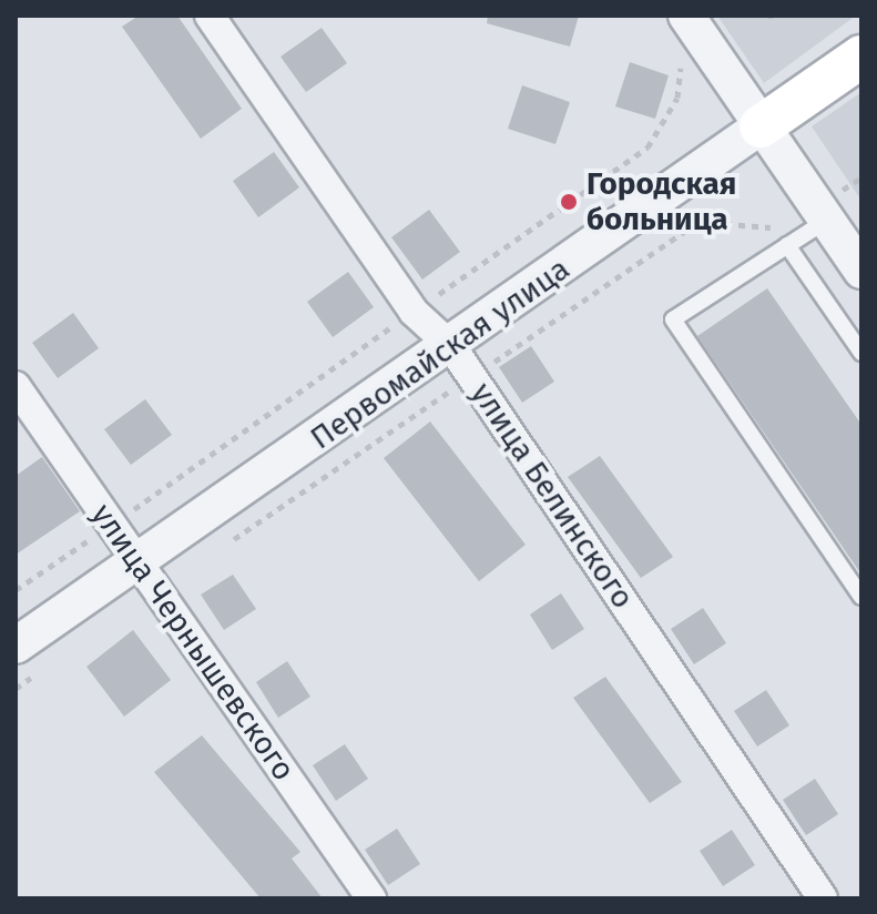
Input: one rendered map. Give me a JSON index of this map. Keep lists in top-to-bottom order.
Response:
{
  "streets": {
    "main road": ["Первомайская улица"],
    "street": ["улица Белинского", "улица Чернышевского"]
  },
  "crossings": [
    ["Первомайская улица", "улица Белинского"],
    ["Первомайская улица", "улица Чернышевского"]
  ],
  "places": ["Городская больница"]
}
